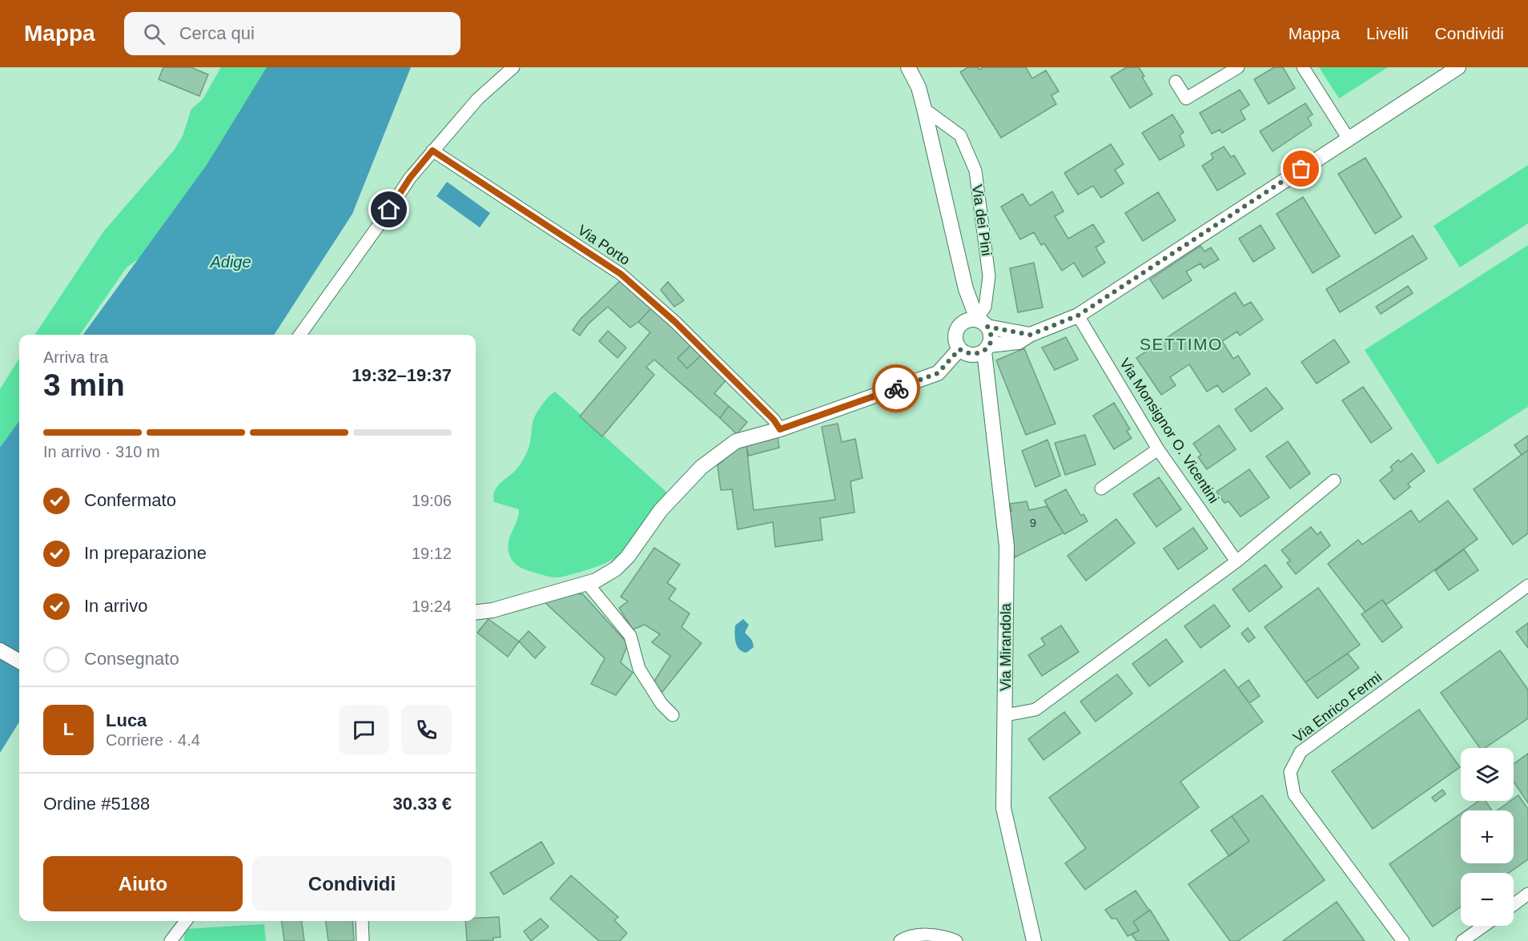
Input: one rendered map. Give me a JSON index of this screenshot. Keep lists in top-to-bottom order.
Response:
{
  "streets": {
    "street": [
      "Via dei Pini",
      "Via Porto",
      "Via Monsignor O. Vicentini",
      "Via Mirandola",
      "Via Enrico Fermi"
    ]
  },
  "crossings": [
    ["Via dei Pini", "Via Mirandola"]
  ],
  "districts": ["SETTIMO"],
  "water": ["Adige"],
  "house_numbers": ["9"],
  "page": {
    "header": "Mappa",
    "search": "Cerca qui",
    "nav": ["Mappa", "Livelli", "Condividi"],
    "heading": ["3 min", "Arriva tra", "19:32–19:37"],
    "panel": [
      "Luca",
      "Corriere · 4.4",
      "Ordine #5188",
      "30.33 €"
    ],
    "bar": "In arrivo · 310 m",
    "list": [
      ["Confermato", "19:06"],
      ["In preparazione", "19:12"],
      ["In arrivo", "19:24"],
      "Consegnato"
    ],
    "round": "L",
    "map_buttons": ["+", "−"],
    "buttons": ["Aiuto", "Condividi"]
  }
}
